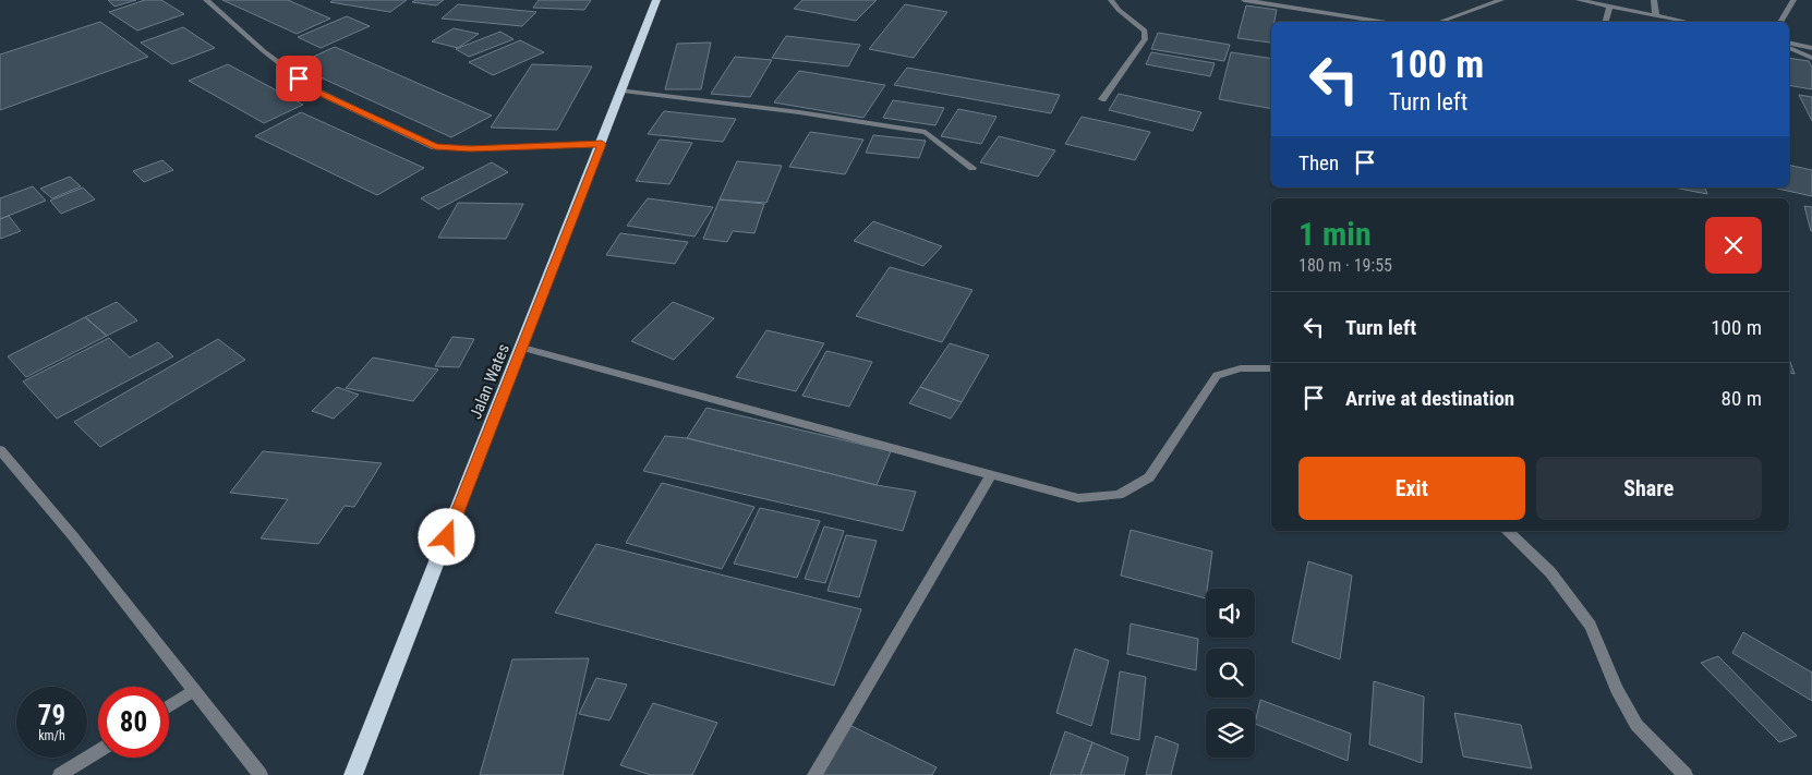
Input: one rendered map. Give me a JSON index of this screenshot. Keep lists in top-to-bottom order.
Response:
{
  "streets": {
    "highway": ["Jalan Wates"]
  },
  "page": {
    "turn": ["100 m", "Turn left"],
    "then": "Then",
    "heading": ["1 min", "180 m · 19:55"],
    "list": [
      {
        "name": "Turn left",
        "value": "100 m"
      },
      {
        "name": "Arrive at destination",
        "value": "80 m"
      }
    ],
    "buttons": ["Exit", "Share"],
    "speed": "79 km/h",
    "limit": "80"
  }
}
